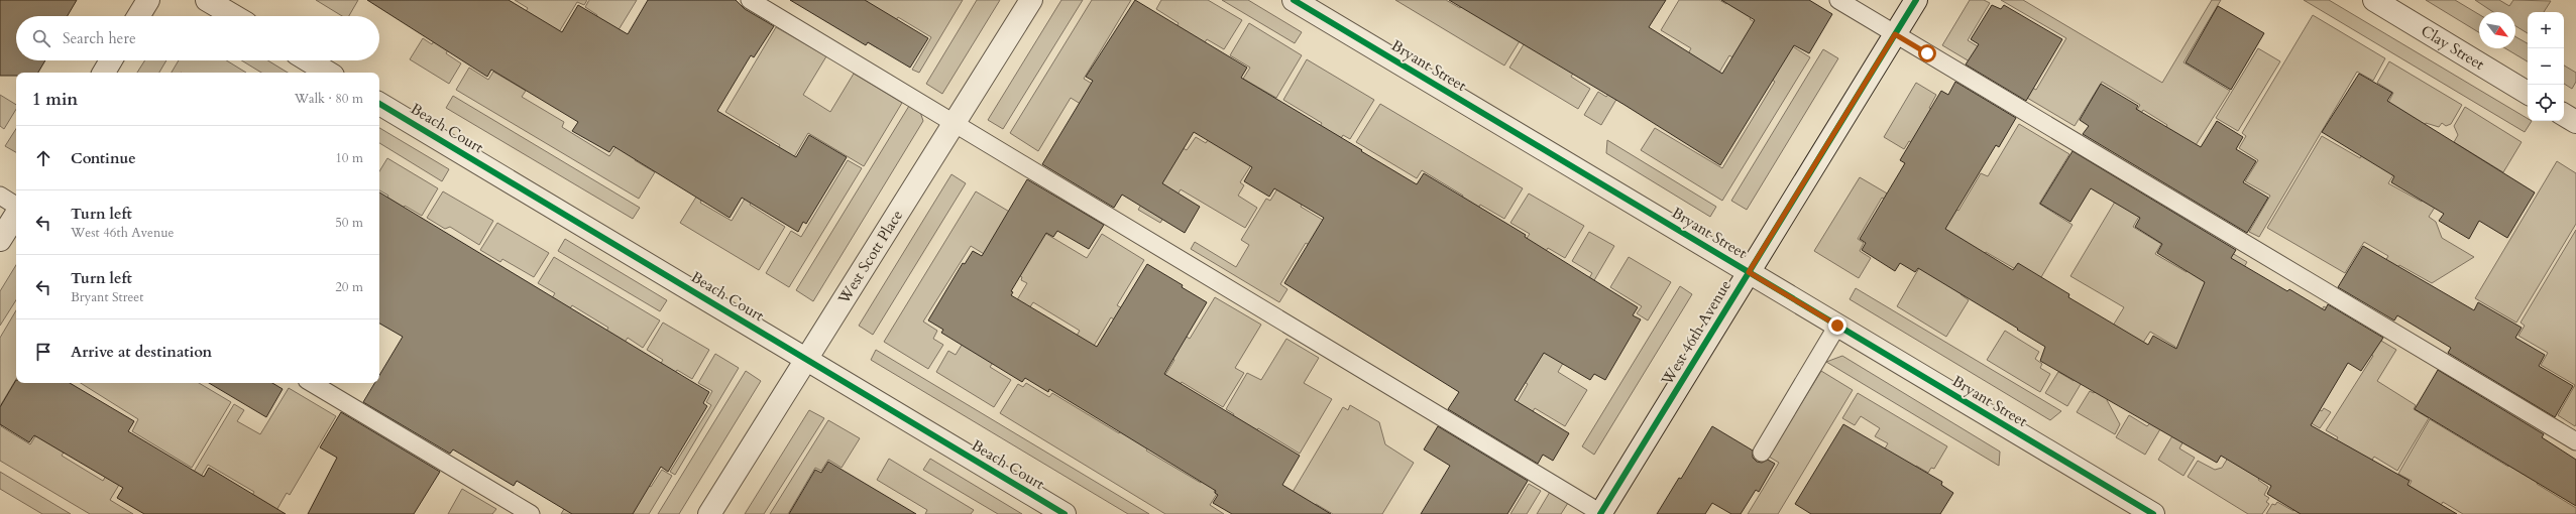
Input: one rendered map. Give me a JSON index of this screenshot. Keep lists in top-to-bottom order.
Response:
{
  "streets": {
    "street": [
      "Clay Street",
      "Bryant Street",
      "Beach Court",
      "West Scott Place",
      "West 46th Avenue"
    ]
  },
  "crossings": [
    ["Bryant Street", "West 46th Avenue"],
    ["Beach Court", "West Scott Place"]
  ],
  "north": "bottom right",
  "page": {
    "map_buttons": ["+", "−"],
    "search": "Search here",
    "heading": ["1 min", "Walk · 80 m"],
    "list": [
      ["Continue", "10 m"],
      ["Turn left", "West 46th Avenue", "50 m"],
      ["Turn left", "Bryant Street", "20 m"],
      "Arrive at destination"
    ]
  }
}
